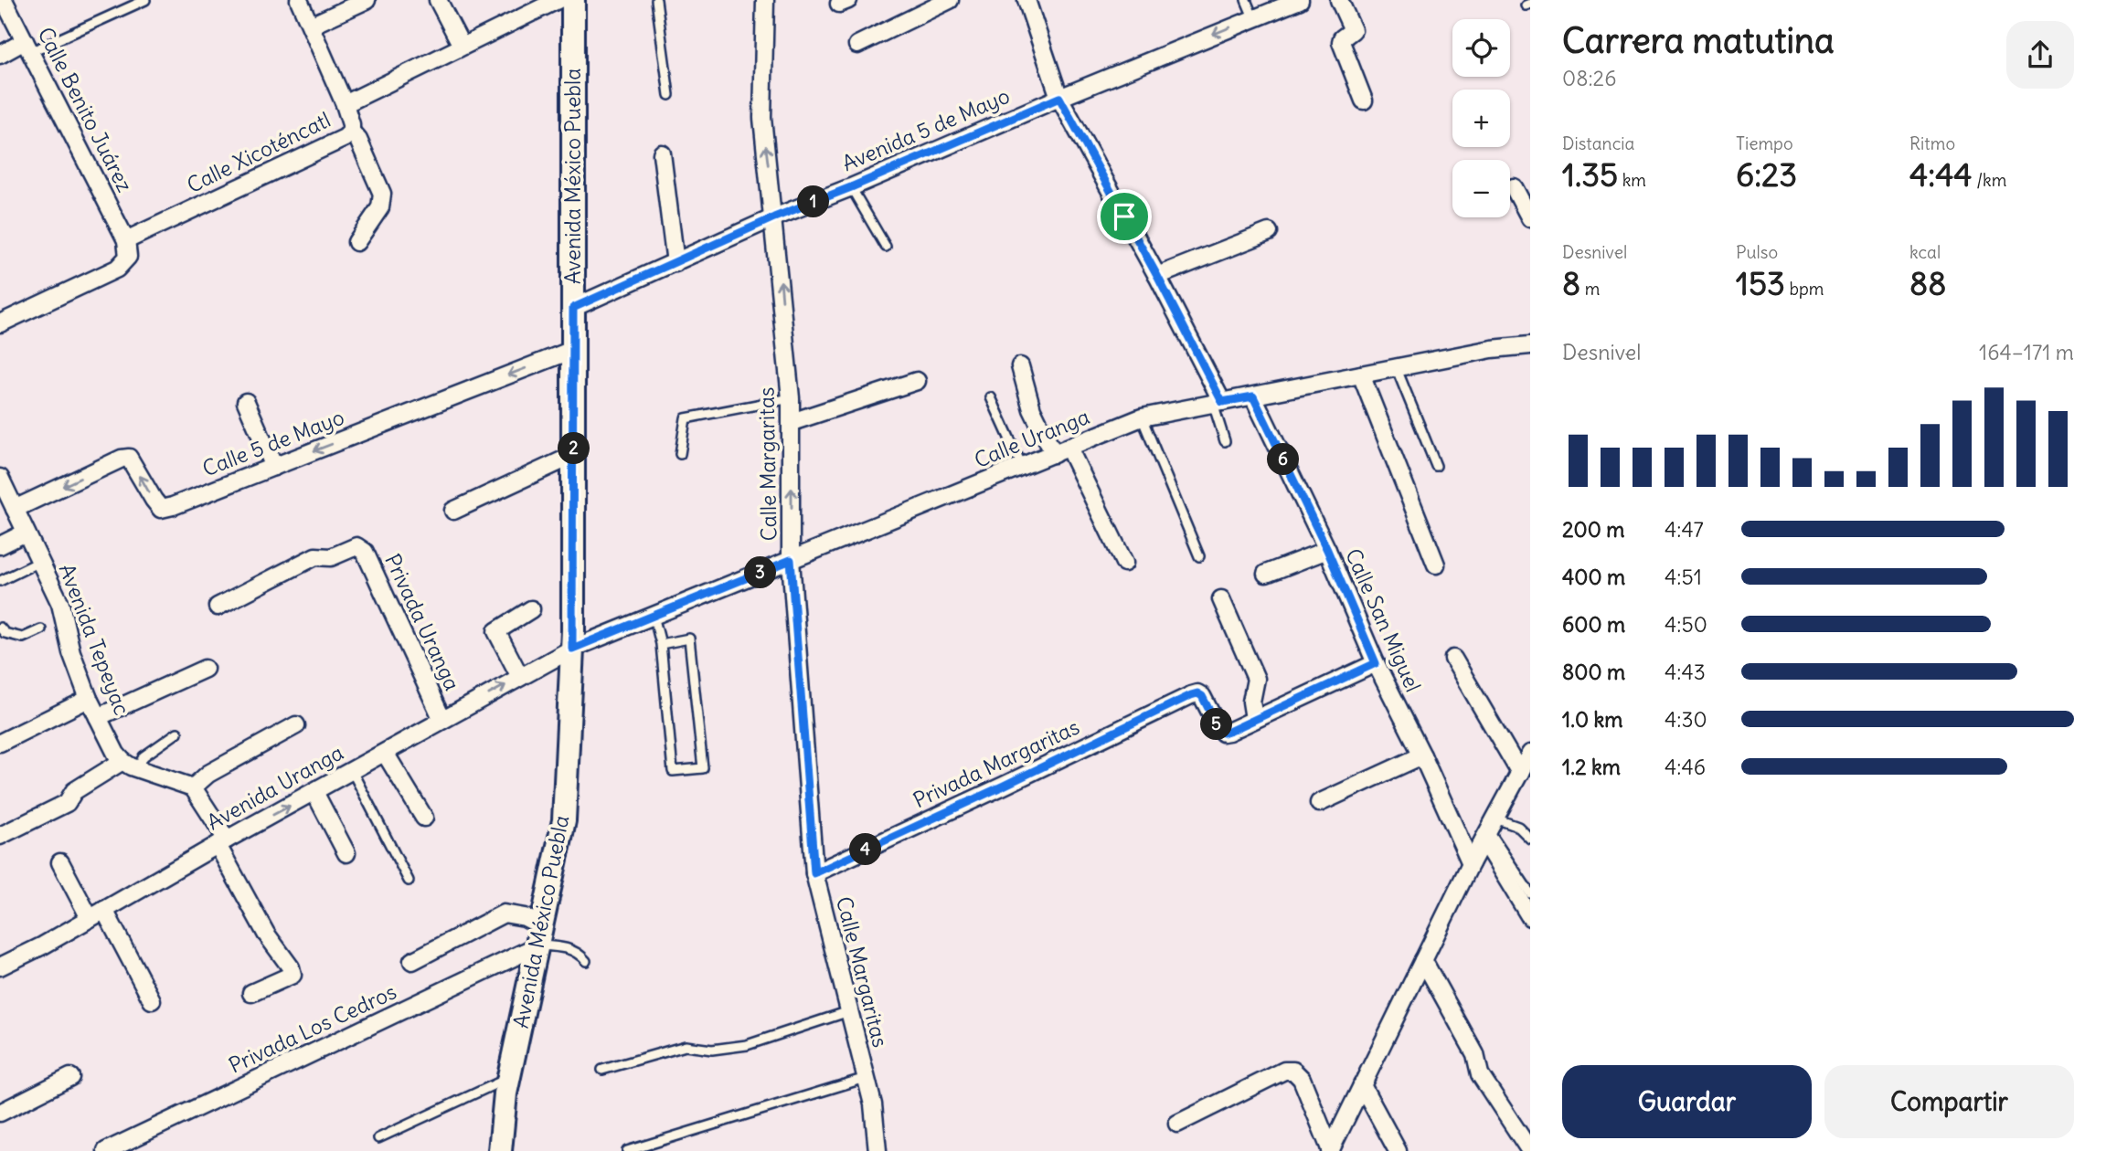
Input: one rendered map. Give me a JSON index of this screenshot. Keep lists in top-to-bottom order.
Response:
{
  "streets": {
    "main road": ["Avenida México Puebla"],
    "street": [
      "Calle Benito Juárez",
      "Avenida 5 de Mayo",
      "Calle Xicoténcatl",
      "Calle Uranga",
      "Calle 5 de Mayo",
      "Calle Margaritas",
      "Calle San Miguel",
      "Privada Uranga",
      "Avenida Tepeyac",
      "Privada Margaritas",
      "Avenida Uranga",
      "Privada Los Cedros"
    ]
  },
  "crossings": [
    ["Calle Benito Juárez", "Calle Xicoténcatl"],
    ["Avenida 5 de Mayo", "Avenida México Puebla"],
    ["Avenida 5 de Mayo", "Calle Margaritas"],
    ["Avenida México Puebla", "Calle Uranga"],
    ["Avenida México Puebla", "Calle 5 de Mayo"],
    ["Avenida México Puebla", "Avenida Uranga"],
    ["Avenida México Puebla", "Privada Los Cedros"],
    ["Calle Uranga", "Calle Margaritas"],
    ["Calle Uranga", "Calle San Miguel"],
    ["Calle Uranga", "Avenida Uranga"],
    ["Calle 5 de Mayo", "Avenida Tepeyac"],
    ["Calle Margaritas", "Privada Margaritas"],
    ["Privada Uranga", "Avenida Uranga"]
  ],
  "one_way": ["Calle 5 de Mayo", "Calle Margaritas"],
  "page": {
    "heading": ["Carrera matutina", "08:26"],
    "map_buttons": ["+", "−"],
    "stats": [
      ["Distancia", "1.35 km"],
      ["Tiempo", "6:23"],
      ["Ritmo", "4:44 /km"],
      ["Desnivel", "8 m"],
      ["Pulso", "153 bpm"],
      ["kcal", "88"]
    ],
    "pins": [
      "1",
      "2",
      "6",
      "3",
      "5",
      "4"
    ],
    "chart": ["Desnivel", "164–171 m"],
    "list": [
      {
        "name": "200 m",
        "note": "4:47"
      },
      {
        "name": "400 m",
        "note": "4:51"
      },
      {
        "name": "600 m",
        "note": "4:50"
      },
      {
        "name": "800 m",
        "note": "4:43"
      },
      {
        "name": "1.0 km",
        "note": "4:30"
      },
      {
        "name": "1.2 km",
        "note": "4:46"
      }
    ],
    "buttons": ["Guardar", "Compartir"]
  }
}
